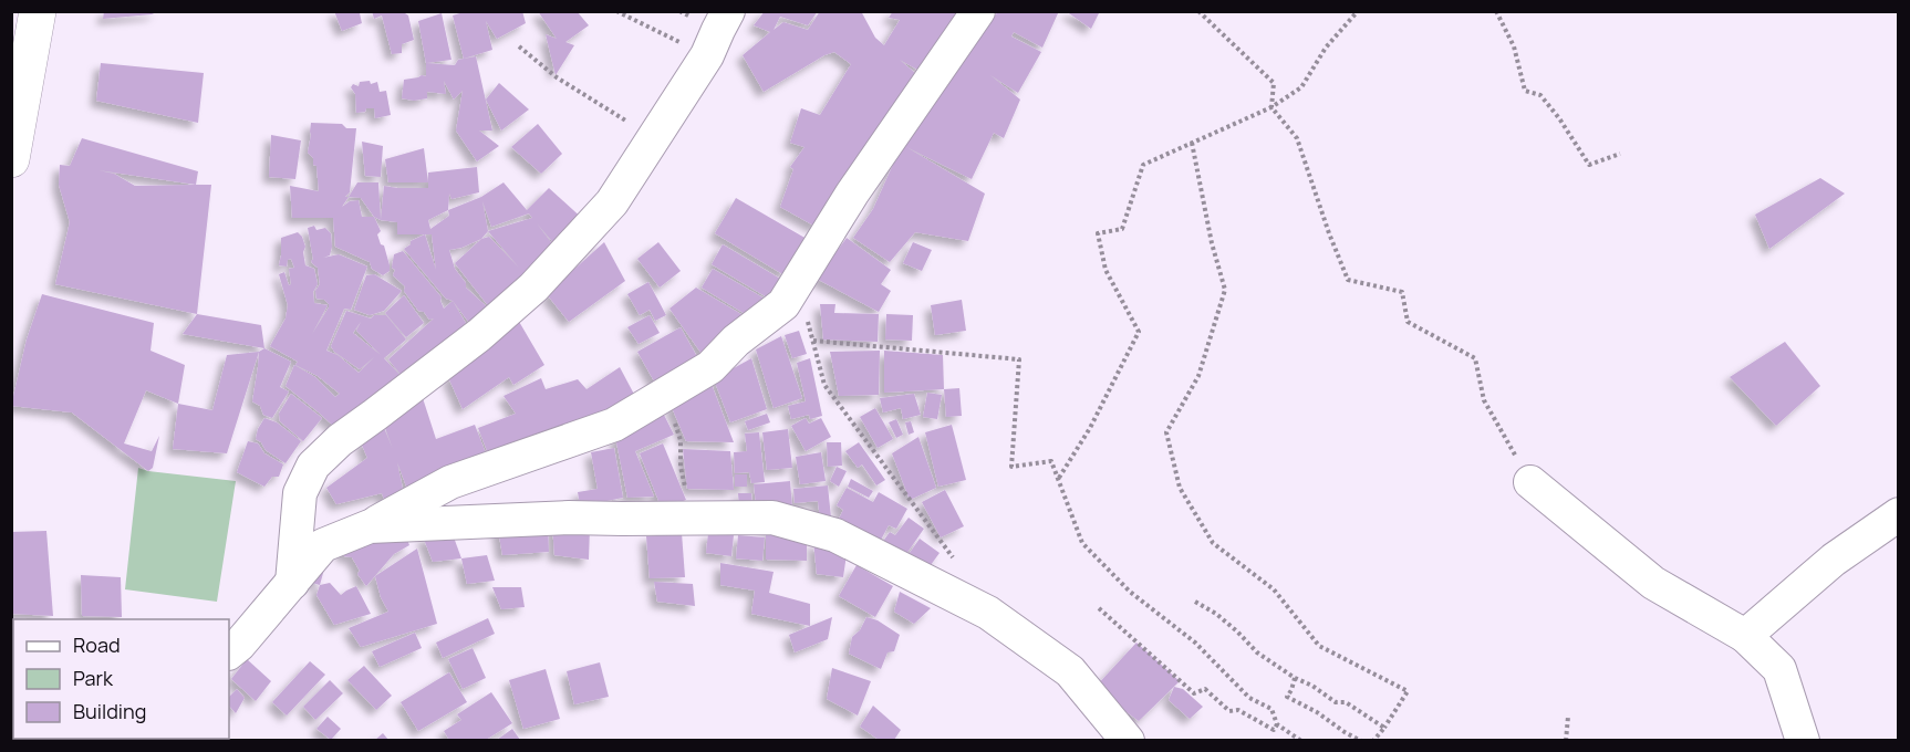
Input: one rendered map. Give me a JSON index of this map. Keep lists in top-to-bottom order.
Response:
{
  "legend": ["Road", "Park", "Building"]
}
